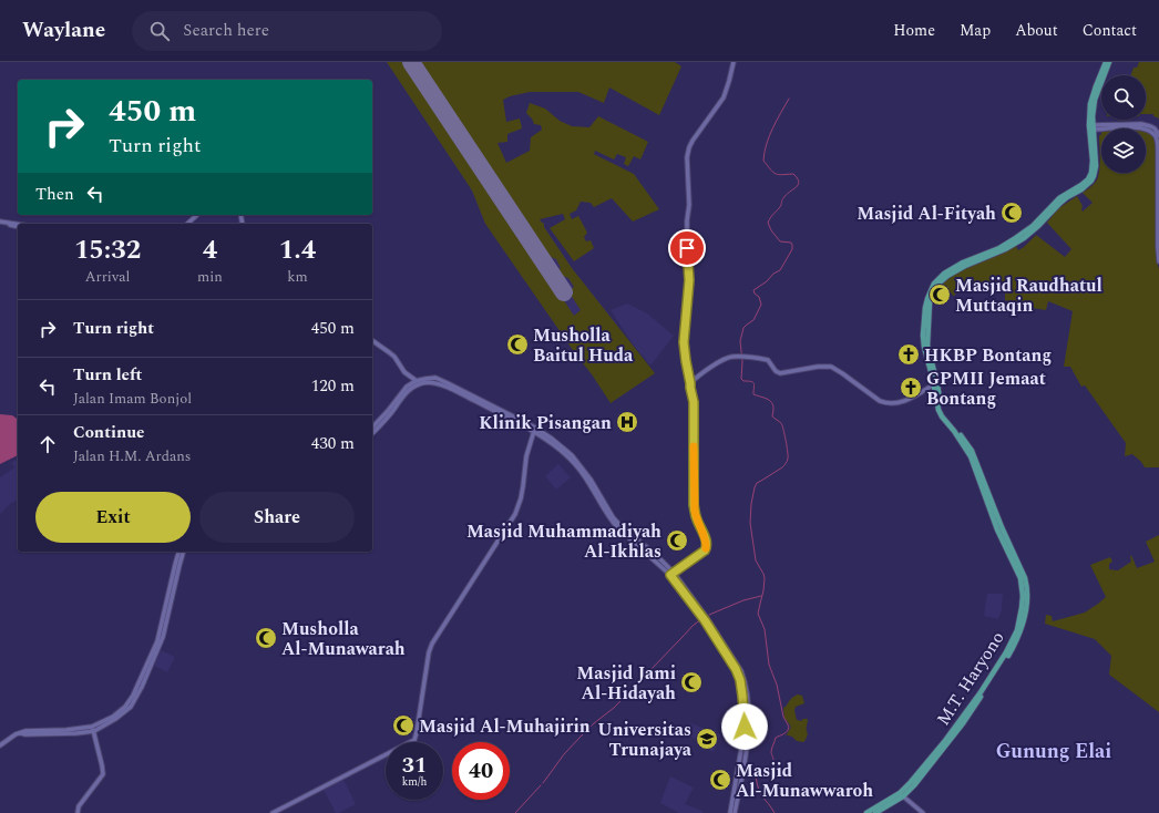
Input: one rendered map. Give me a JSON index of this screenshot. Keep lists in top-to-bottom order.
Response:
{
  "streets": {
    "main road": ["M.T. Haryono"]
  },
  "districts": ["Gunung Elai"],
  "places": {
    "mosque": [
      "Masjid Al-Fityah",
      "Masjid Raudhatul Muttaqin",
      "Musholla Baitul Huda",
      "Masjid Muhammadiyah Al-Ikhlas",
      "Musholla Al-Munawarah",
      "Masjid Jami Al-Hidayah",
      "Masjid Al-Muhajirin",
      "Masjid Al-Munawwaroh"
    ],
    "church": ["HKBP Bontang", "GPMII Jemaat Bontang"],
    "hospital": ["Klinik Pisangan"],
    "school or university": ["Universitas Trunajaya"]
  },
  "page": {
    "header": "Waylane",
    "search": "Search here",
    "nav": [
      "Home",
      "Map",
      "About",
      "Contact"
    ],
    "turn": ["450 m", "Turn right"],
    "then": "Then",
    "eta": [
      "15:32",
      "Arrival",
      "4",
      "min",
      "1.4",
      "km"
    ],
    "list": [
      {
        "name": "Turn right",
        "value": "450 m"
      },
      {
        "name": "Turn left",
        "note": "Jalan Imam Bonjol",
        "value": "120 m"
      },
      {
        "name": "Continue",
        "note": "Jalan H.M. Ardans",
        "value": "430 m"
      }
    ],
    "buttons": ["Exit", "Share"],
    "speed": "31 km/h",
    "limit": "40"
  }
}
